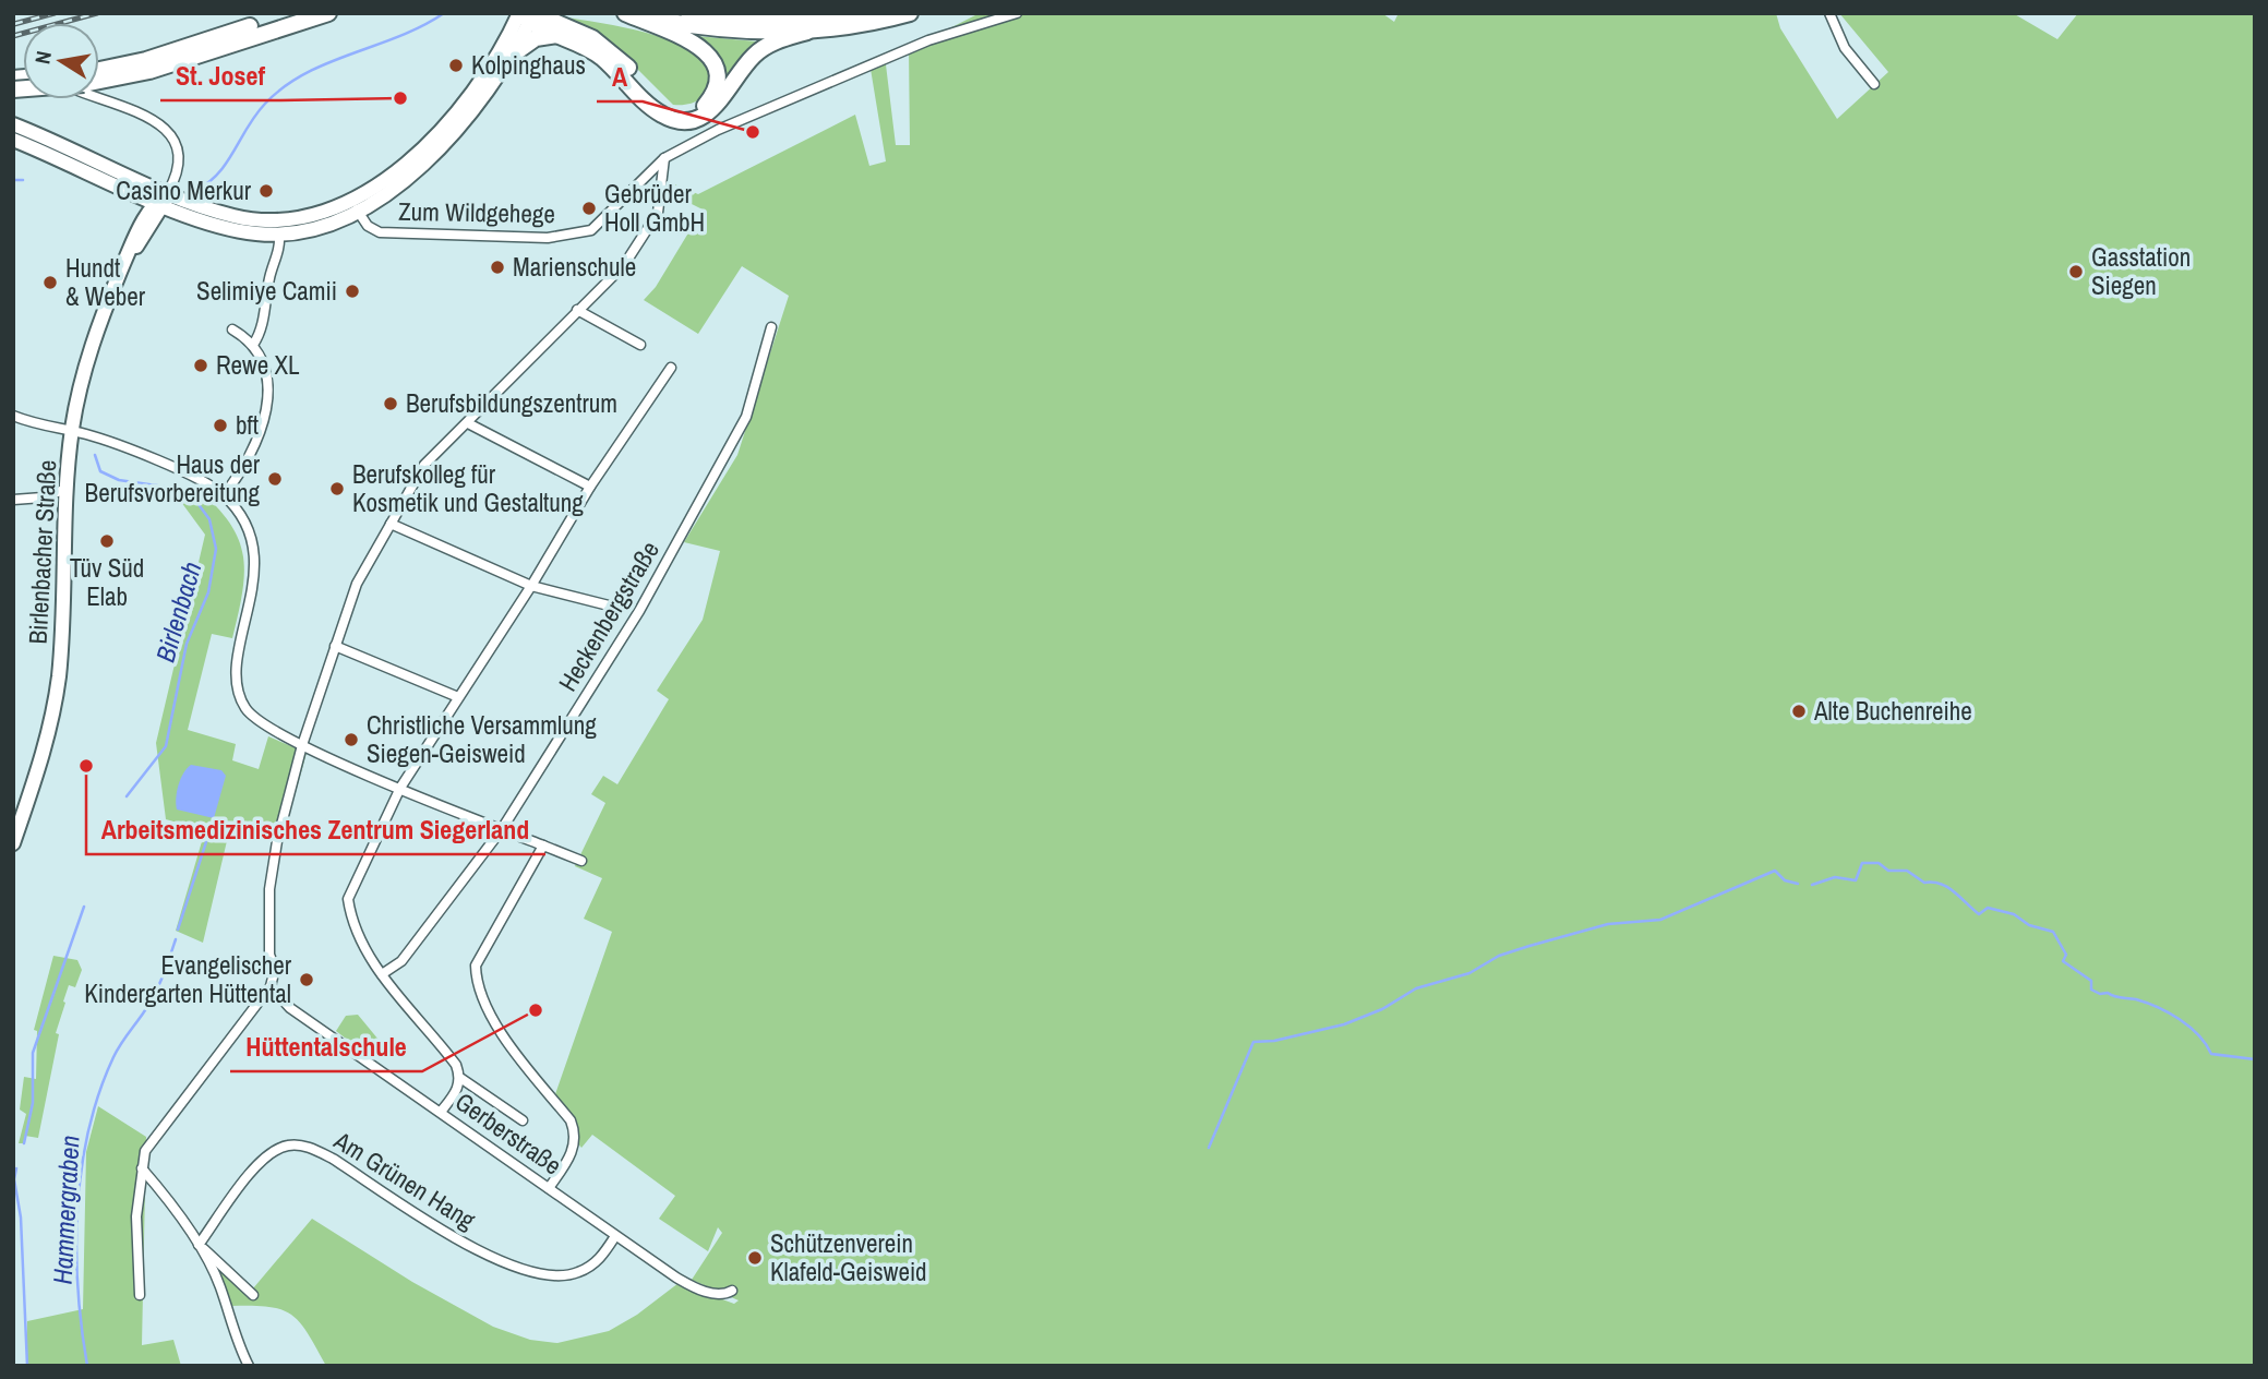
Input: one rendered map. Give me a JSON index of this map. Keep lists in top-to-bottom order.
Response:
{
  "streets": {
    "main road": ["Birlenbacher Straße"],
    "street": [
      "Zum Wildgehege",
      "Heckenbergstraße",
      "Gerberstraße",
      "Am Grünen Hang"
    ]
  },
  "crossings": [
    ["Gerberstraße", "Am Grünen Hang"]
  ],
  "water": ["Birlenbach", "Hammergraben"],
  "places": [
    "Kolpinghaus",
    "St. Josef",
    "A",
    "Casino Merkur",
    "Gebrüder Holl GmbH",
    "Marienschule",
    "Gasstation Siegen",
    "Hundt & Weber",
    "Selimiye Camii",
    "Rewe XL",
    "Berufsbildungszentrum",
    "bft",
    "Haus der Berufsvorbereitung",
    "Berufskolleg für Kosmetik und Gestaltung",
    "Tüv Süd Elab",
    "Alte Buchenreihe",
    "Christliche Versammlung Siegen-Geisweid",
    "Arbeitsmedizinisches Zentrum Siegerland",
    "Evangelischer Kindergarten Hüttental",
    "Hüttentalschule",
    "Schützenverein Klafeld-Geisweid"
  ],
  "north": "left"
}
